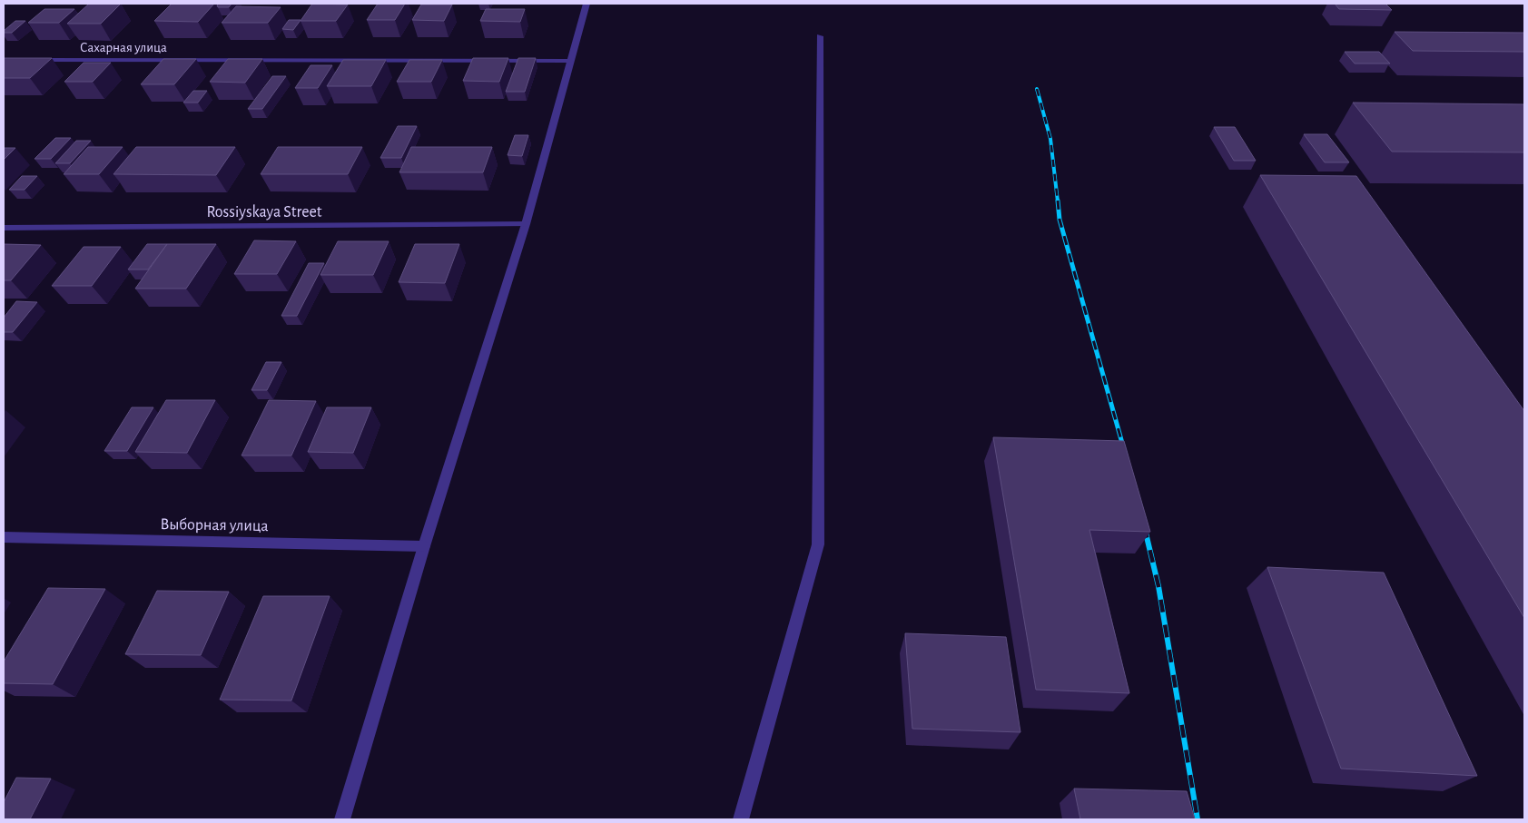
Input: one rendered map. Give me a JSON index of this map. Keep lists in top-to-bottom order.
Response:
{
  "streets": {
    "street": ["Сахарная улица", "Rossiyskaya Street", "Выборная улица"]
  }
}
